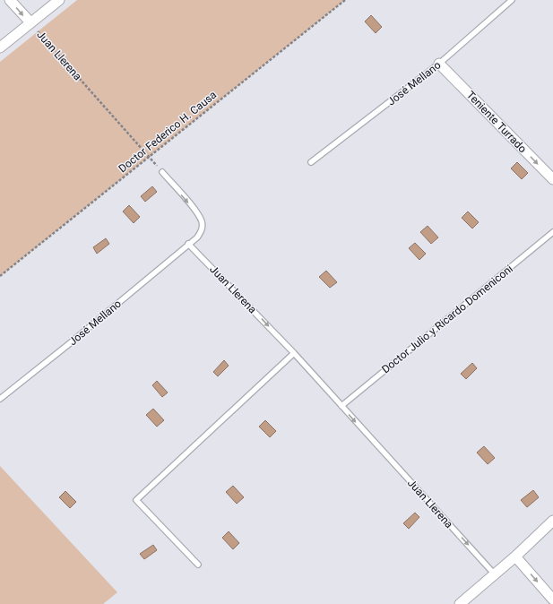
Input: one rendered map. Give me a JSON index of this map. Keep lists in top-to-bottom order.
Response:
{
  "streets": {
    "street": ["Juan Llerena", "Teniente Turrado"],
    "lane": ["José Mellano", "Doctor Julio y Ricardo Domeniconi"],
    "path": ["Doctor Federico H. Causa"]
  },
  "crossings": [
    ["Juan Llerena", "José Mellano"],
    ["Juan Llerena", "Doctor Federico H. Causa"],
    ["Juan Llerena", "Doctor Julio y Ricardo Domeniconi"],
    ["José Mellano", "Teniente Turrado"]
  ],
  "one_way": ["Juan Llerena", "Teniente Turrado"]
}
